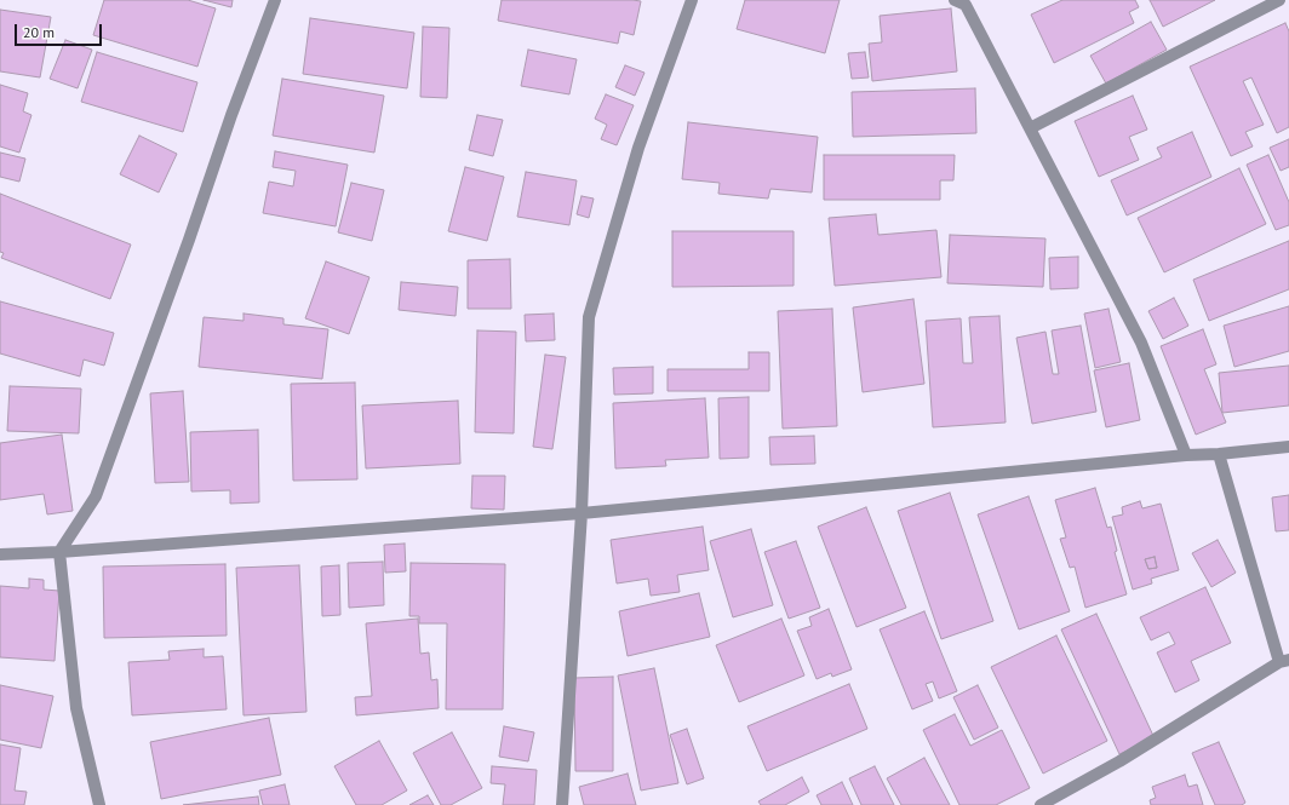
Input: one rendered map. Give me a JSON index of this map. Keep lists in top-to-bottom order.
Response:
{
  "scale_bar": "20 m"
}
